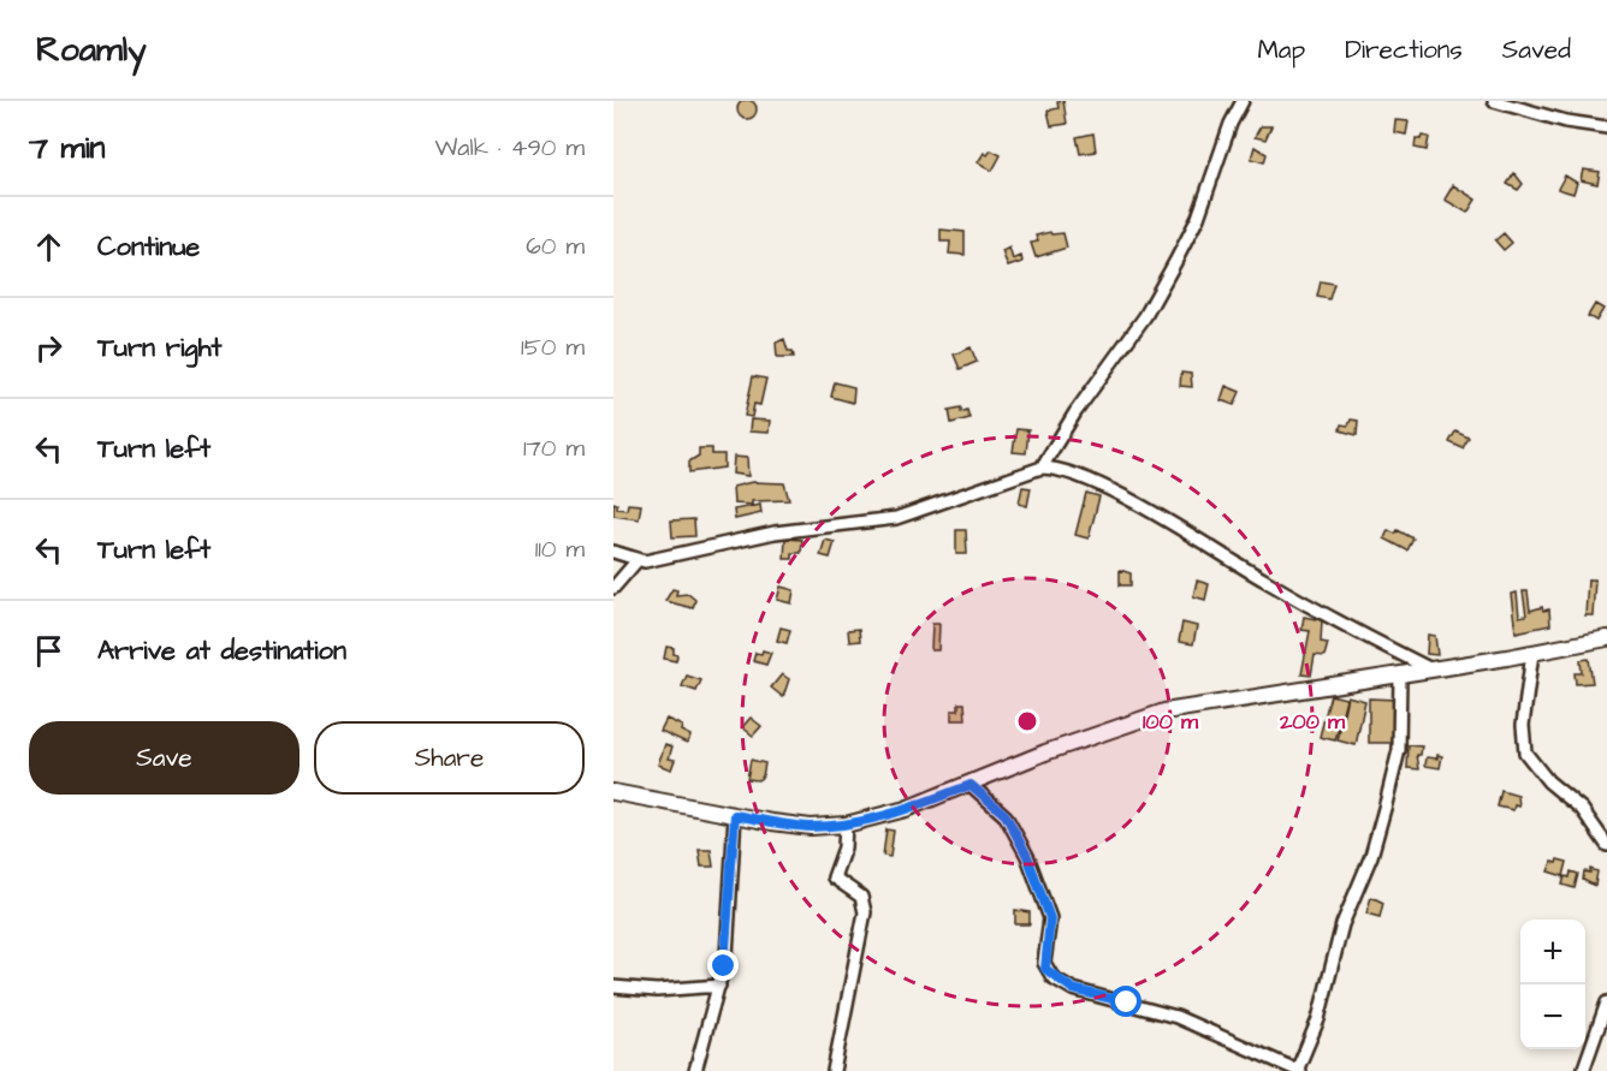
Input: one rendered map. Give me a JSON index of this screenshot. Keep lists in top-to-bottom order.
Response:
{
  "page": {
    "header": "Roamly",
    "nav": ["Map", "Directions", "Saved"],
    "heading": ["7 min", "Walk · 490 m"],
    "list": [
      ["Continue", "60 m"],
      ["Turn right", "150 m"],
      ["Turn left", "170 m"],
      ["Turn left", "110 m"],
      "Arrive at destination"
    ],
    "buttons": ["Save", "Share"],
    "map_buttons": ["+", "−"]
  },
  "rings": ["100 m", "200 m"]
}
